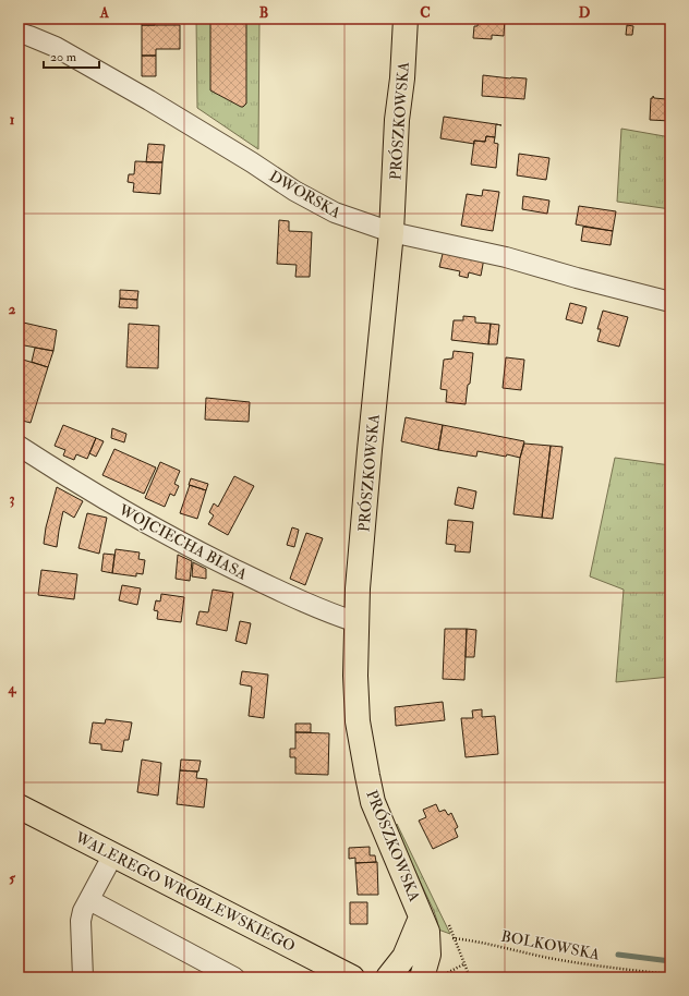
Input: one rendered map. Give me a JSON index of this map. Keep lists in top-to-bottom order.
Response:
{
  "streets": {
    "main road": ["PRÓSZKOWSKA", "WALEREGO WRÓBLEWSKIEGO"],
    "street": ["DWORSKA", "WOJCIECHA BIASA"],
    "path": ["BOLKOWSKA"]
  },
  "crossings": [
    ["PRÓSZKOWSKA", "DWORSKA"],
    ["PRÓSZKOWSKA", "WOJCIECHA BIASA"],
    ["PRÓSZKOWSKA", "BOLKOWSKA"]
  ],
  "scale_bar": "20 m",
  "grid": {
    "columns": [
      "A",
      "B",
      "C",
      "D"
    ],
    "rows": [
      "1",
      "2",
      "3",
      "4",
      "5"
    ]
  }
}
